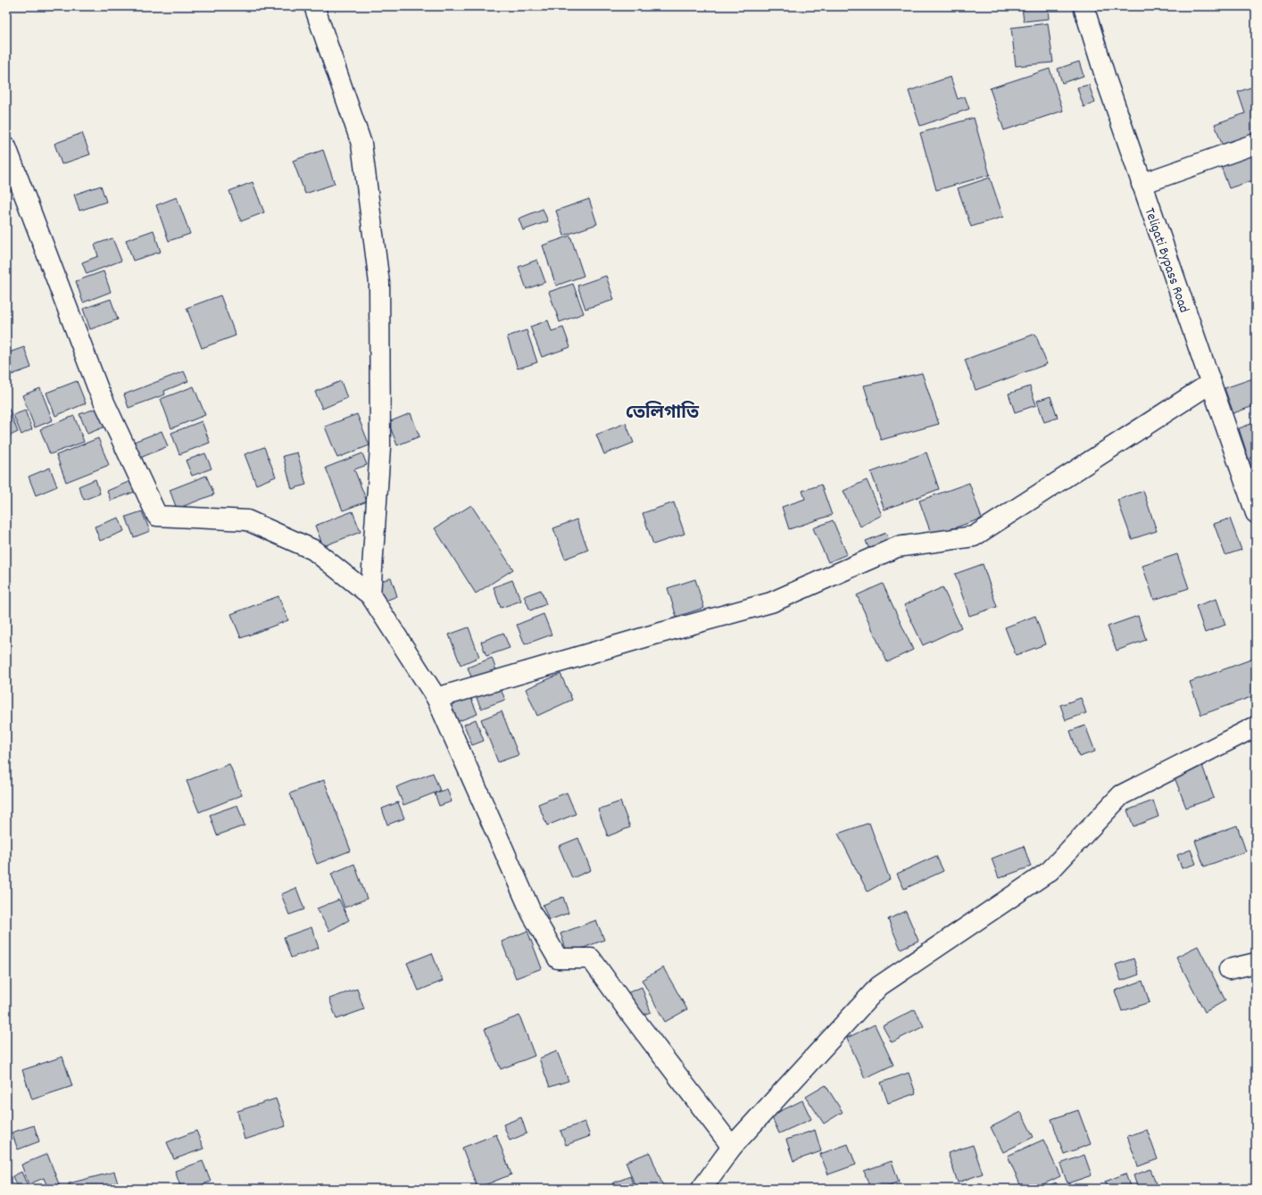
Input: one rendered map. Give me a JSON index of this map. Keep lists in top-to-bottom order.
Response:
{
  "streets": {
    "street": ["Teligati Bypass Road"]
  },
  "districts": ["তেলিগাতি"]
}
